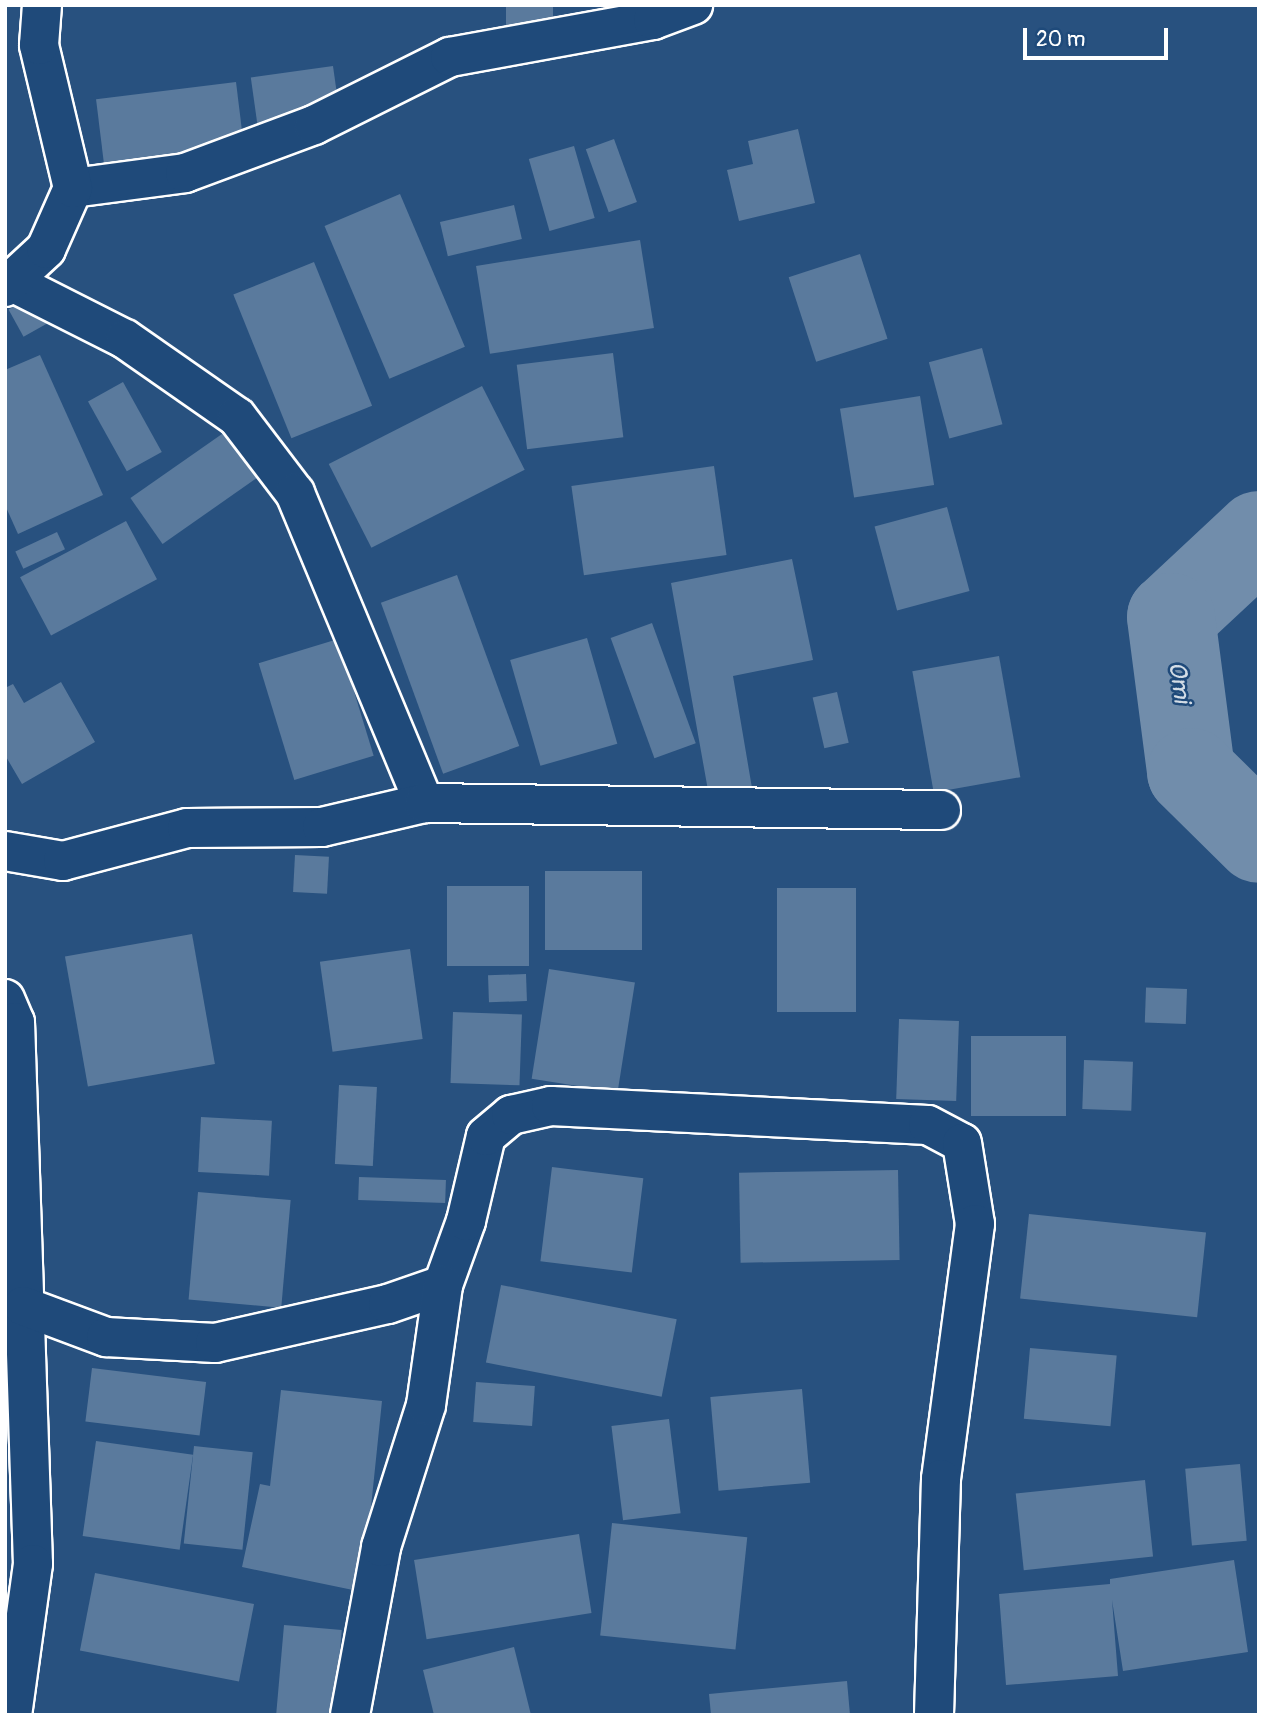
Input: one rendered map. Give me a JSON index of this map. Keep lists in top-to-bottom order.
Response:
{
  "water": ["Omi"],
  "scale_bar": "20 m"
}
